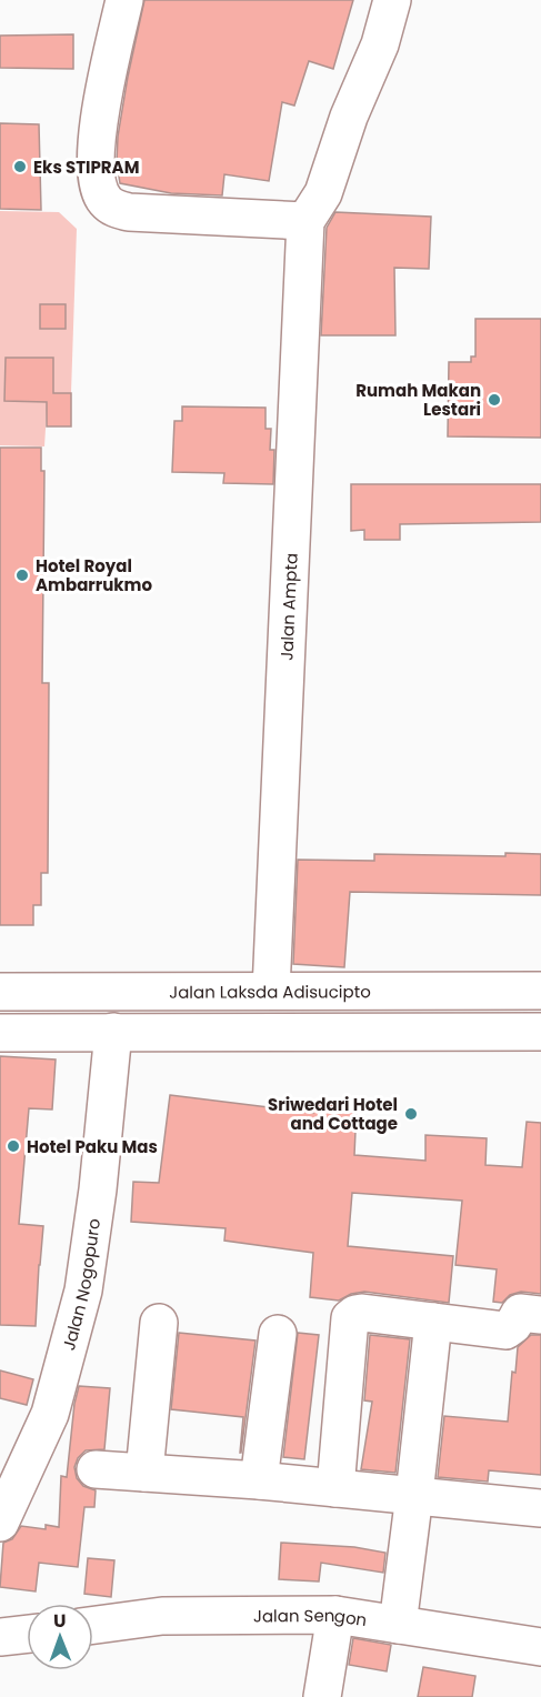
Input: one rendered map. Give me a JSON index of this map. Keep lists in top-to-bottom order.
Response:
{
  "streets": {
    "street": [
      "Jalan Ampta",
      "Jalan Laksda Adisucipto",
      "Jalan Nogopuro",
      "Jalan Sengon"
    ]
  },
  "crossings": [
    ["Jalan Ampta", "Jalan Laksda Adisucipto"]
  ],
  "places": [
    "Eks STIPRAM",
    "Rumah Makan Lestari",
    "Hotel Royal Ambarrukmo",
    "Sriwedari Hotel and Cottage",
    "Hotel Paku Mas"
  ],
  "north": "top"
}
